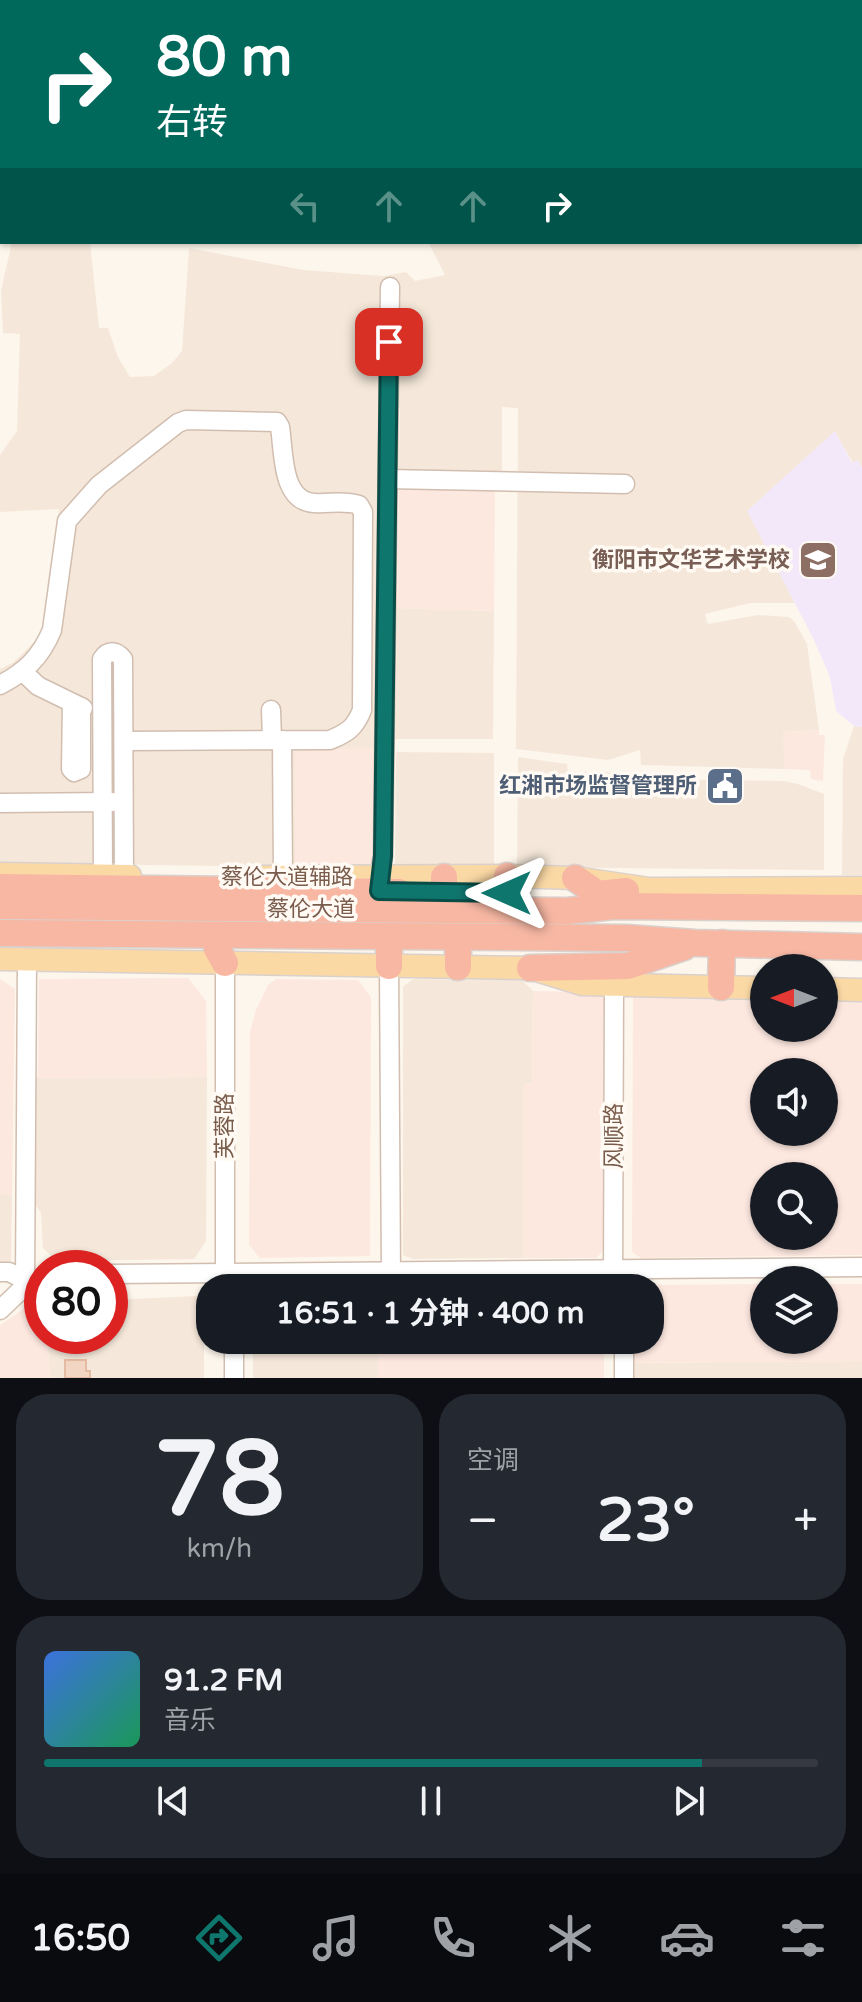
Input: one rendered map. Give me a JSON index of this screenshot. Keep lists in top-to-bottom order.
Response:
{
  "streets": {
    "highway": ["蔡伦大道"],
    "main road": ["蔡伦大道辅路"],
    "street": ["芙蓉路", "风顺路"]
  },
  "places": {
    "school or university": ["衡阳市文华艺术学校"],
    "public building": ["红湘市场监督管理所"]
  },
  "north": "left",
  "page": {
    "turn": ["80 m", "右转"],
    "limit": "80",
    "trip": "16:51 · 1 分钟 · 400 m",
    "tile": [
      ["78", "km/h"],
      "空调"
    ],
    "heat": ["−", "23°", "+"],
    "song": ["91.2 FM", "音乐"],
    "tabs": "16:50"
  }
}
